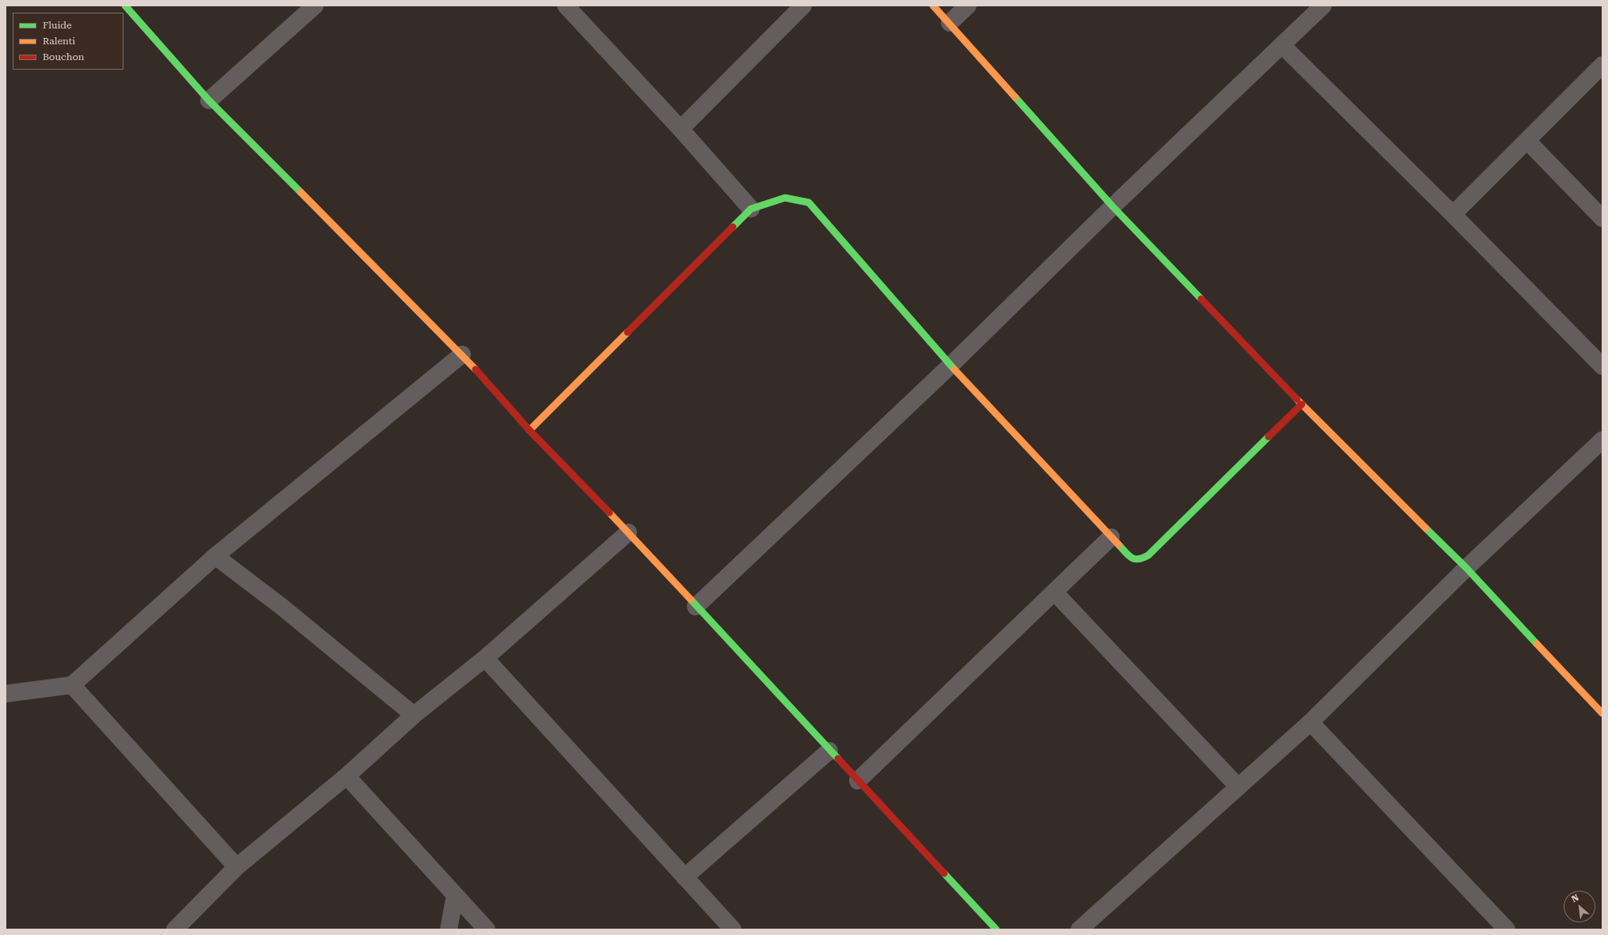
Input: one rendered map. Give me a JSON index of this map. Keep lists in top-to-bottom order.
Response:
{
  "legend": ["Fluide", "Ralenti", "Bouchon"],
  "north": "top left"
}
